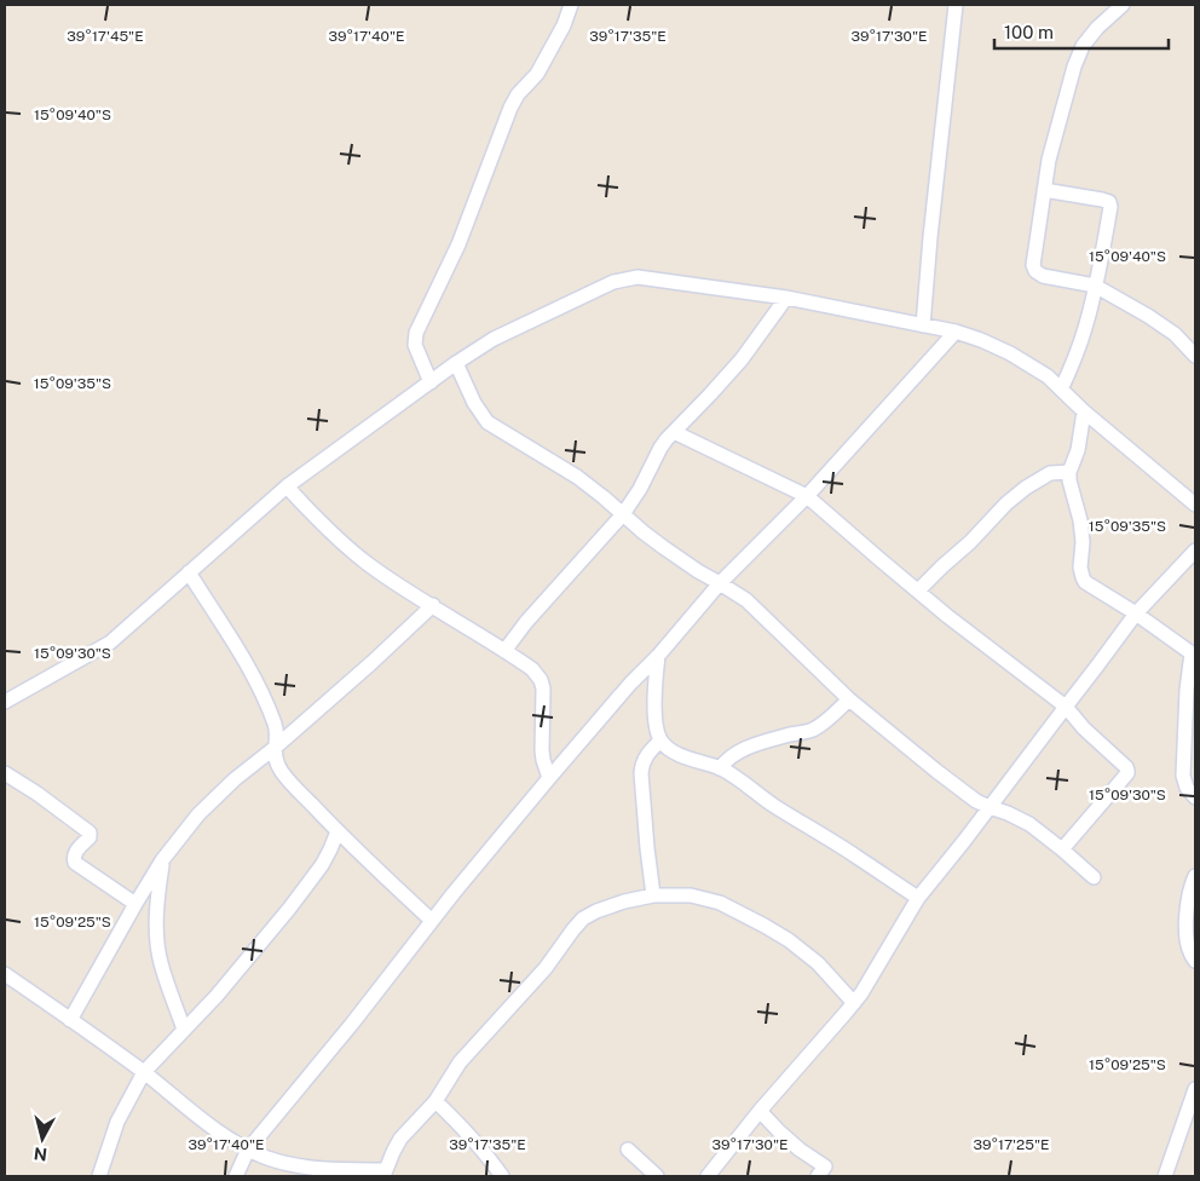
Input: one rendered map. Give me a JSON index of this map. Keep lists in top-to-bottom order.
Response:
{
  "scale_bar": "100 m",
  "north": "bottom",
  "coordinates": [
    "39°17'45\"E",
    "39°17'40\"E",
    "39°17'35\"E",
    "39°17'30\"E",
    "15°09'40\"S",
    "15°09'35\"S",
    "15°09'30\"S",
    "15°09'25\"S",
    "39°17'25\"E"
  ]
}
